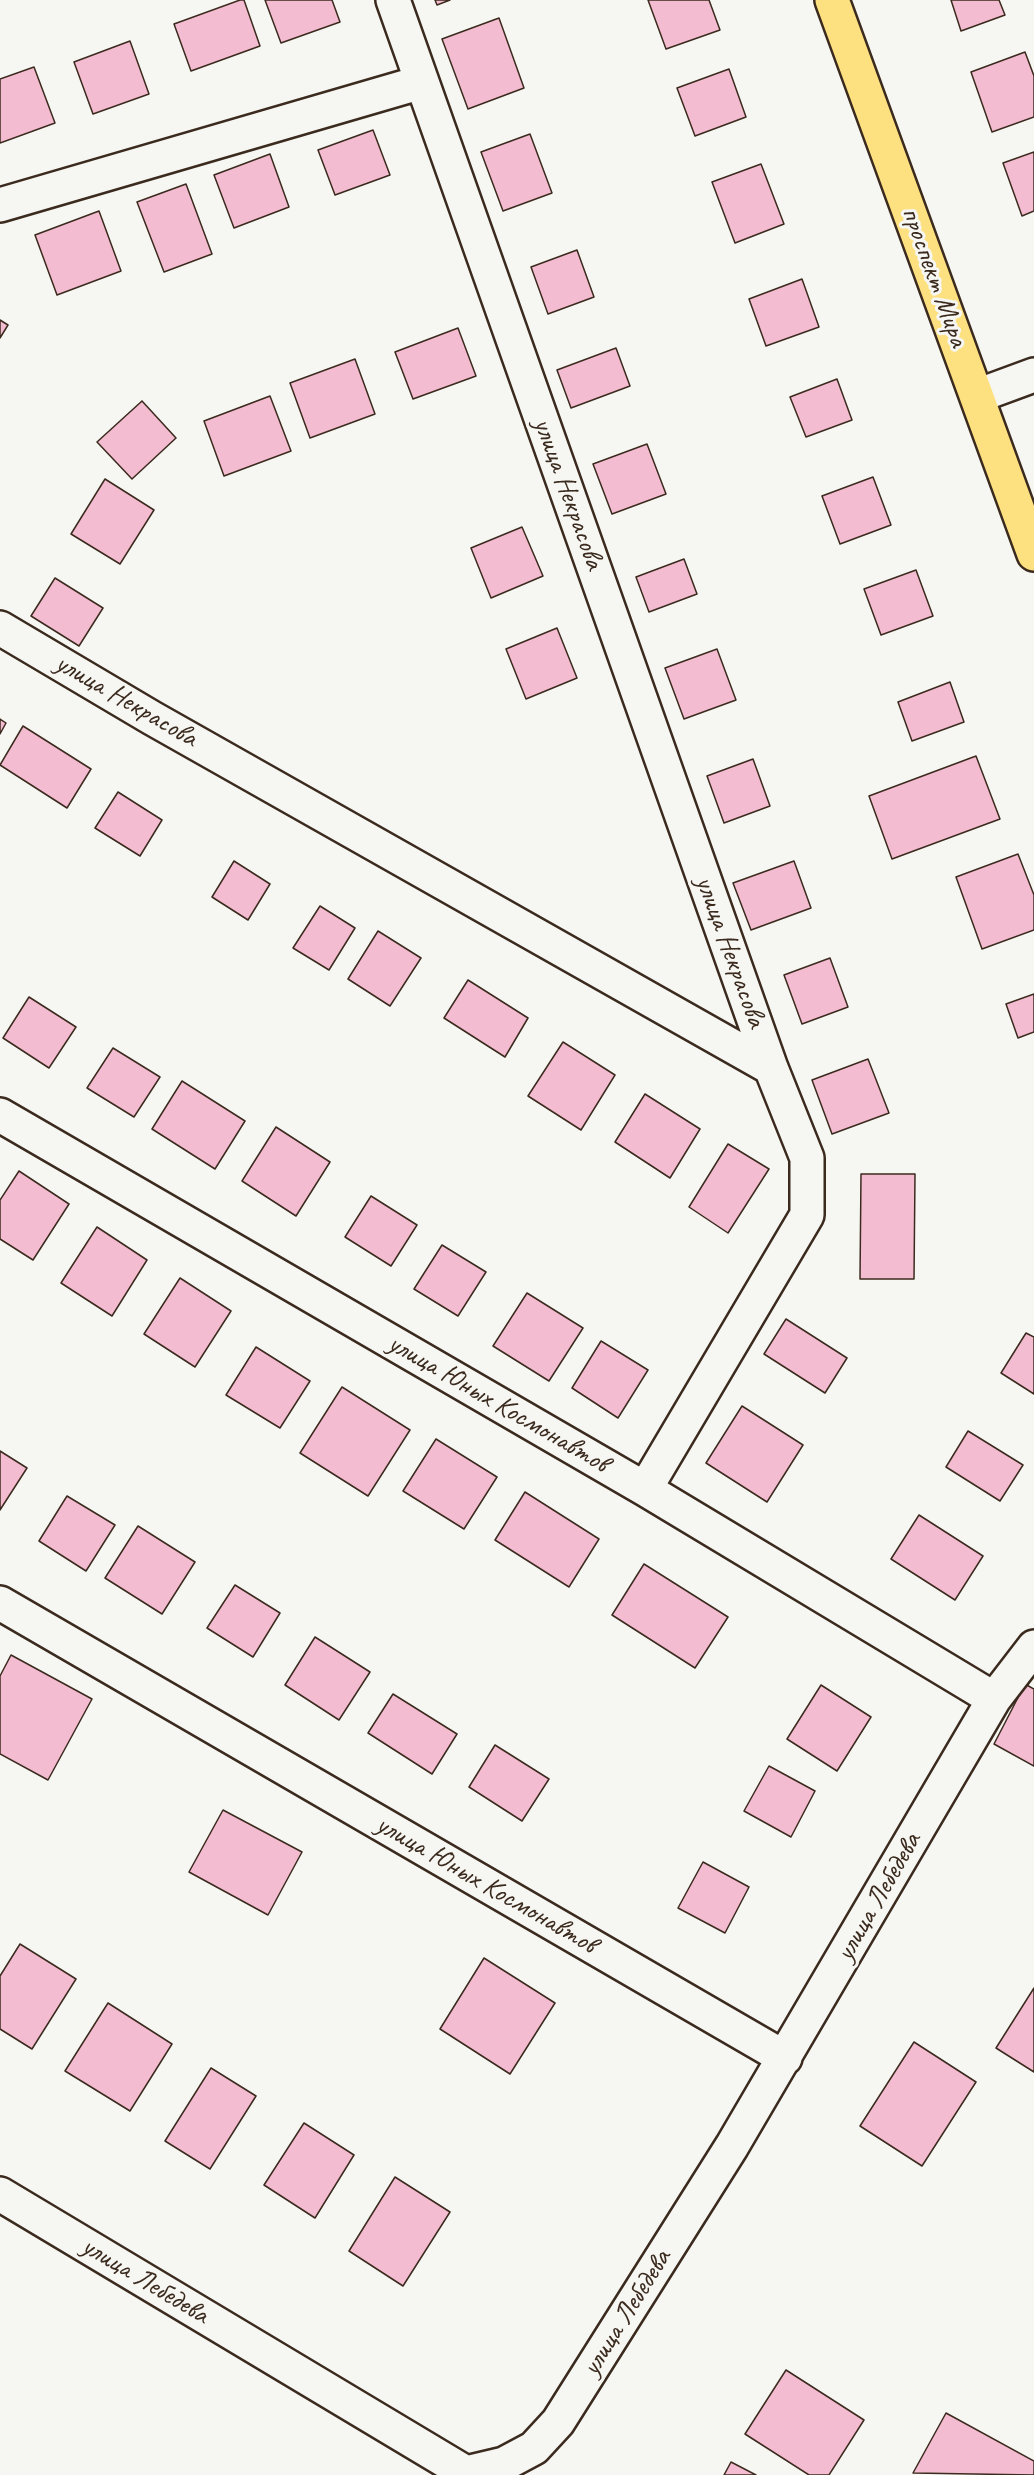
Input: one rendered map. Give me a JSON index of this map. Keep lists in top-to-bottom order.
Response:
{
  "streets": {
    "main road": ["проспект Мира"],
    "street": ["улица Некрасова", "улица Юных Космонавтов", "улица Лебедева"]
  },
  "crossings": [
    ["улица Юных Космонавтов", "улица Лебедева"]
  ]
}
